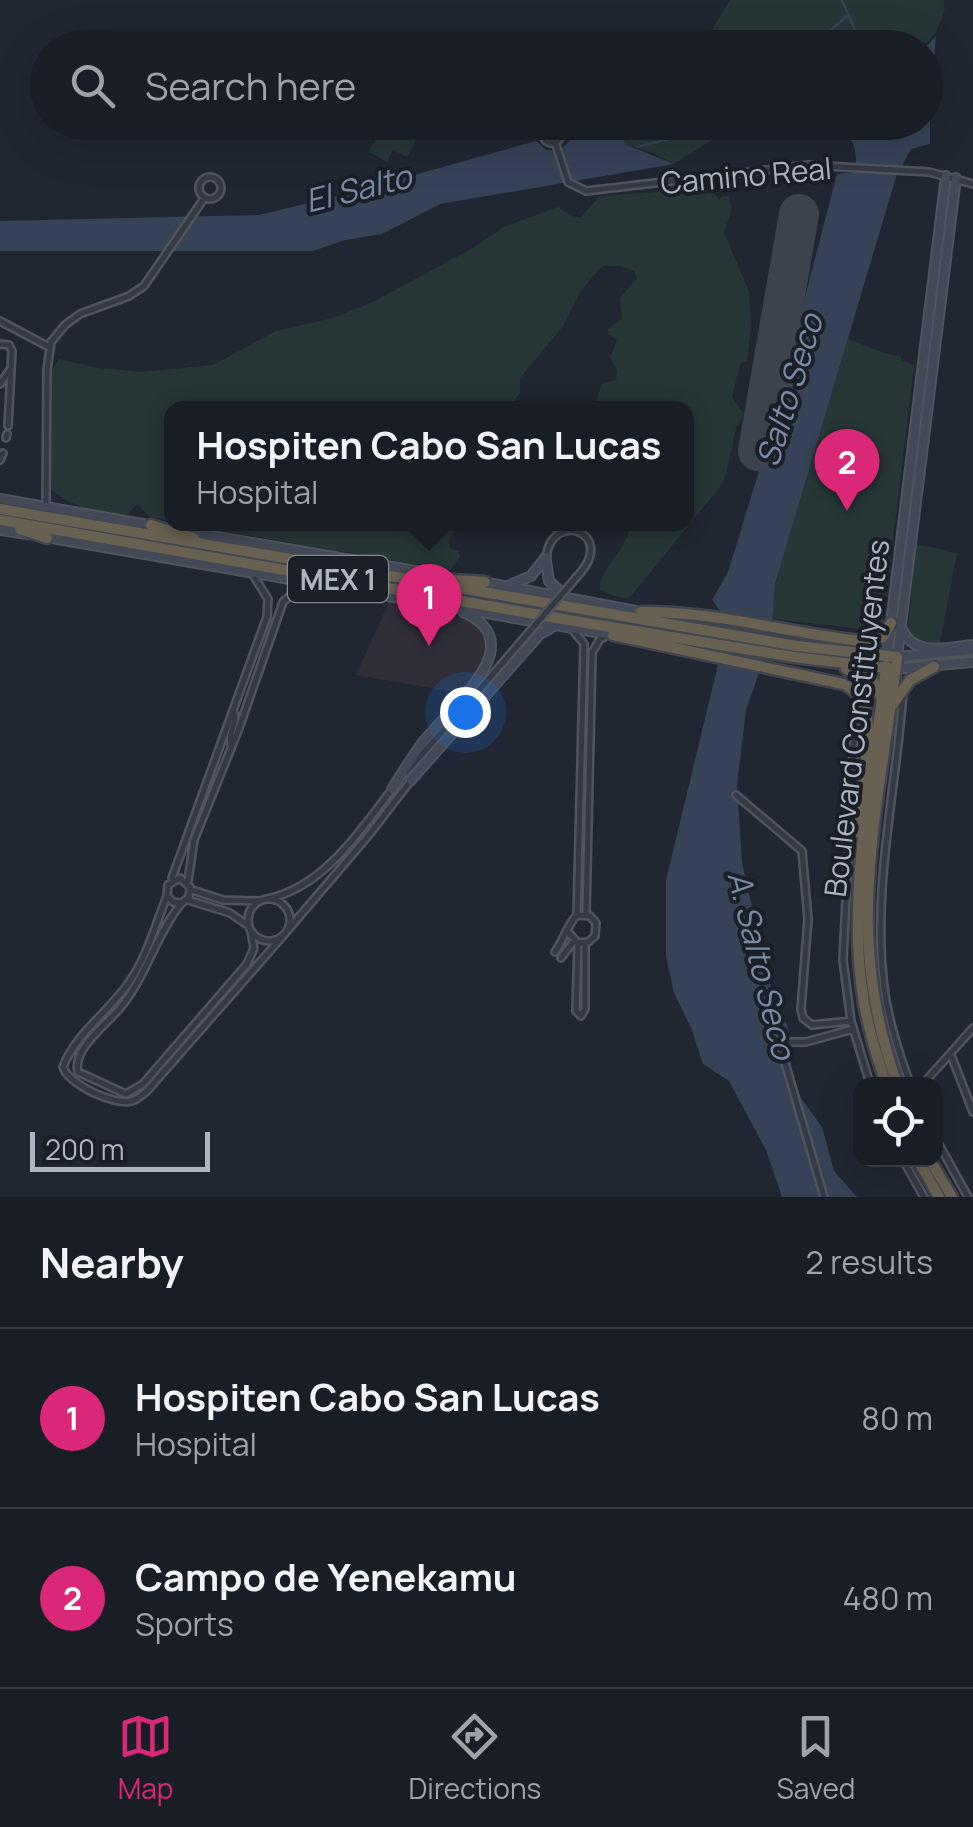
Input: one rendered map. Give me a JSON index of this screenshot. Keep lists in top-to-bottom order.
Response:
{
  "streets": {
    "highway": ["MEX 1", "Boulevard Constituyentes"],
    "street": ["Camino Real"]
  },
  "crossings": [
    ["Camino Real", "Boulevard Constituyentes"],
    ["MEX 1", "Boulevard Constituyentes"]
  ],
  "water": ["El Salto", "Salto Seco", "A. Salto Seco"],
  "scale_bar": "200 m",
  "page": {
    "search": "Search here",
    "popup": ["Hospiten Cabo San Lucas", "Hospital"],
    "pins": ["2", "1"],
    "scale": "200 m",
    "heading": ["Nearby", "2 results"],
    "list": [
      {
        "mark": "1",
        "name": "Hospiten Cabo San Lucas",
        "note": "Hospital",
        "value": "80 m"
      },
      {
        "mark": "2",
        "name": "Campo de Yenekamu",
        "note": "Sports",
        "value": "480 m"
      }
    ],
    "nav": ["Map", "Directions", "Saved"]
  }
}
